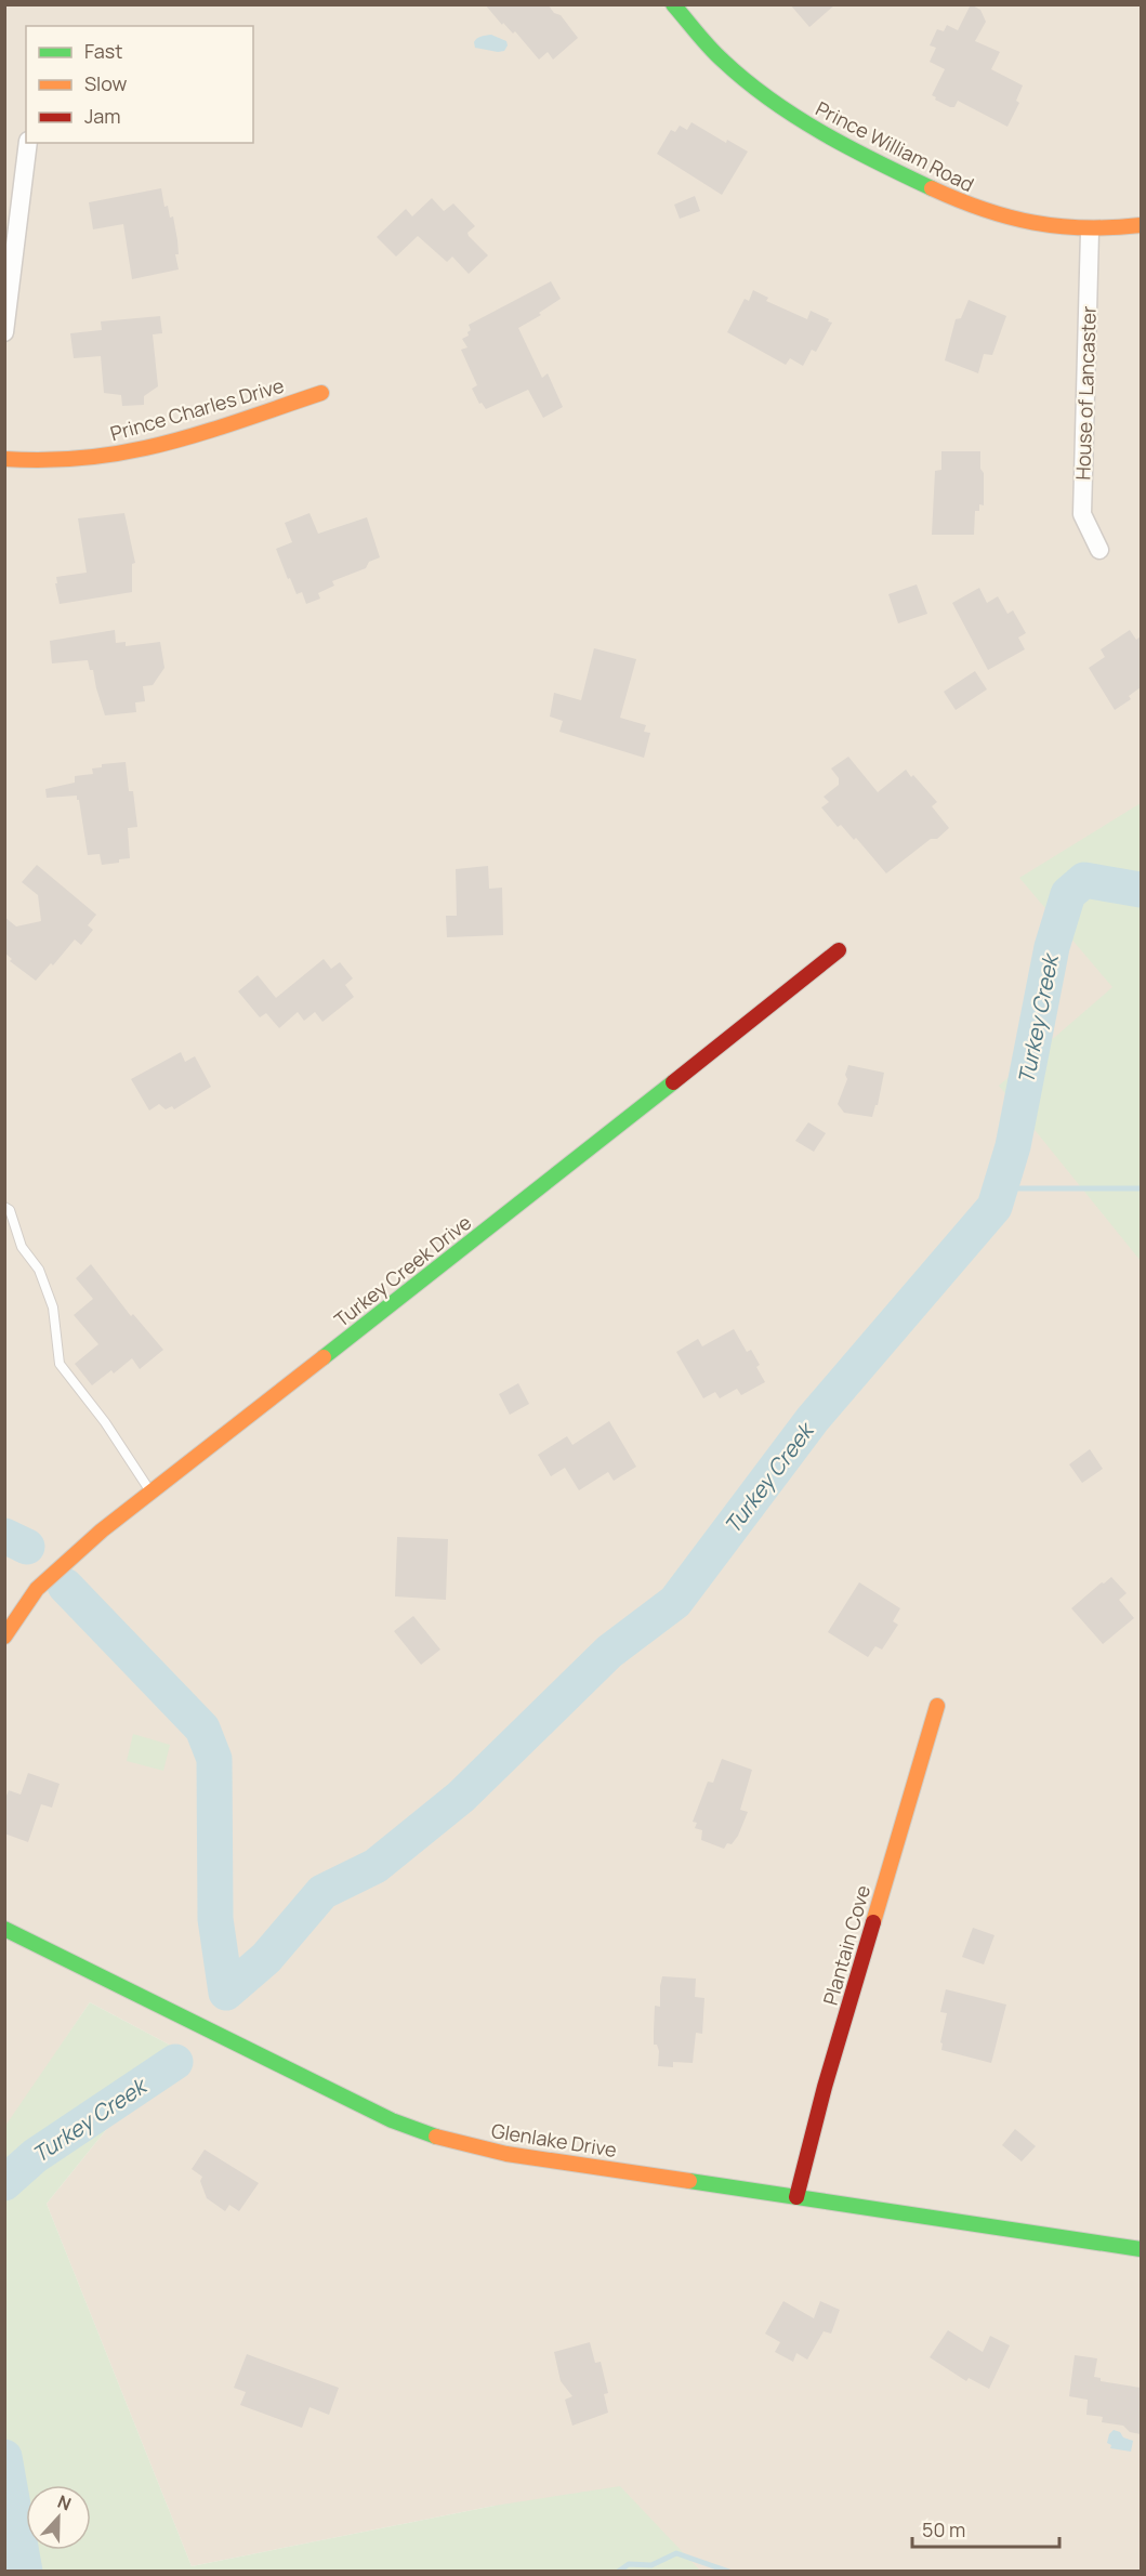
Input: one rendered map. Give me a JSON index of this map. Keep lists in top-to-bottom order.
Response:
{
  "streets": {
    "street": [
      "Prince William Road",
      "House of Lancaster",
      "Prince Charles Drive",
      "Turkey Creek Drive",
      "Plantain Cove",
      "Glenlake Drive"
    ]
  },
  "crossings": [
    ["Prince William Road", "House of Lancaster"],
    ["Plantain Cove", "Glenlake Drive"]
  ],
  "water": ["Turkey Creek"],
  "legend": ["Fast", "Slow", "Jam"],
  "scale_bar": "50 m",
  "north": "top"
}
